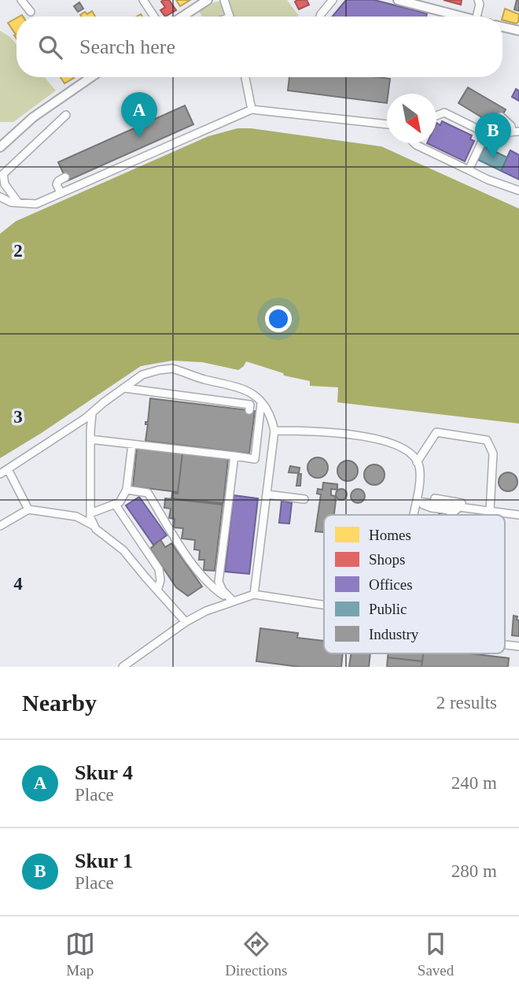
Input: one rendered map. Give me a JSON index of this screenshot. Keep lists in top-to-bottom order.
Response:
{
  "legend": [
    "Homes",
    "Shops",
    "Offices",
    "Public",
    "Industry"
  ],
  "north": "bottom right",
  "page": {
    "search": "Search here",
    "pins": ["A", "B"],
    "heading": ["Nearby", "2 results"],
    "list": [
      {
        "mark": "A",
        "name": "Skur 4",
        "note": "Place",
        "value": "240 m"
      },
      {
        "mark": "B",
        "name": "Skur 1",
        "note": "Place",
        "value": "280 m"
      }
    ],
    "nav": ["Map", "Directions", "Saved"]
  },
  "grid": {
    "rows": ["2", "3", "4"]
  }
}
